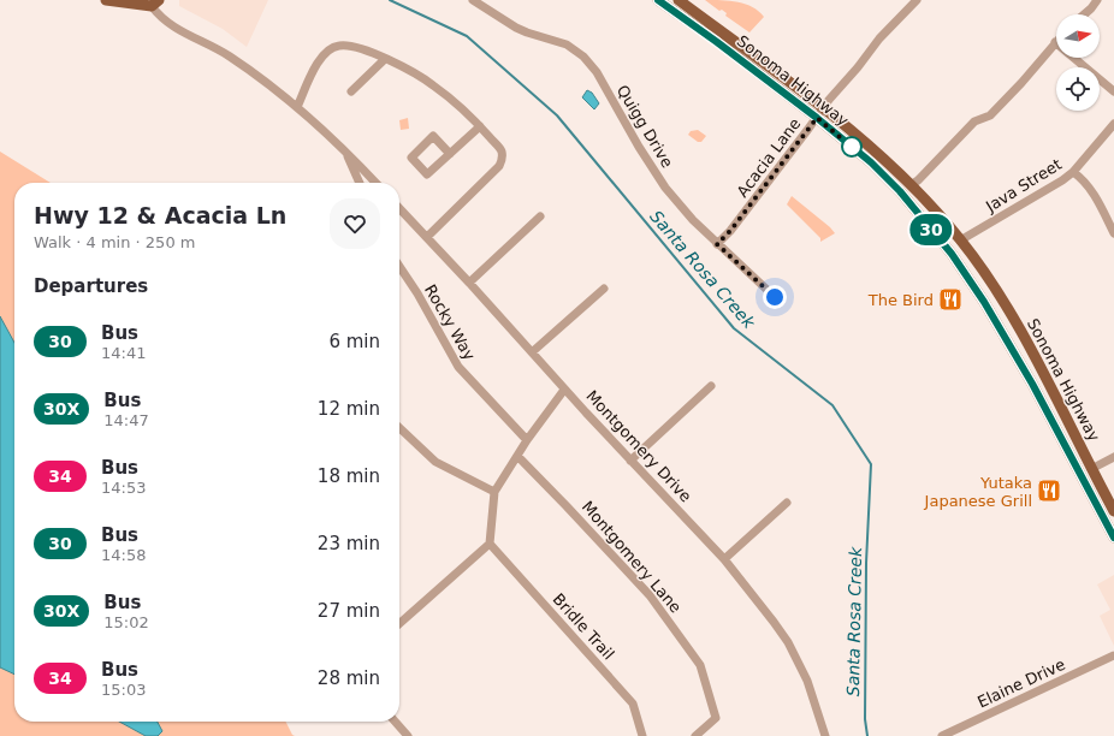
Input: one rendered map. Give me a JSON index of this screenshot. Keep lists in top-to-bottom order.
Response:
{
  "streets": {
    "main road": ["Sonoma Highway"],
    "street": [
      "Quigg Drive",
      "Acacia Lane",
      "Java Street",
      "Rocky Way",
      "Montgomery Drive",
      "Montgomery Lane",
      "Bridle Trail",
      "Elaine Drive"
    ]
  },
  "crossings": [
    ["Sonoma Highway", "Acacia Lane"],
    ["Sonoma Highway", "Java Street"],
    ["Quigg Drive", "Acacia Lane"]
  ],
  "water": ["Santa Rosa Creek"],
  "places": {
    "restaurant": ["The Bird", "Yutaka Japanese Grill"]
  },
  "lines": ["bus line 30"],
  "north": "right",
  "page": {
    "on_map": "30",
    "heading": [
      ["Hwy 12 & Acacia Ln", "Walk · 4 min · 250 m"],
      "Departures"
    ],
    "list": [
      {
        "mark": "30",
        "name": "Bus",
        "note": "14:41",
        "value": "6 min"
      },
      {
        "mark": "30X",
        "name": "Bus",
        "note": "14:47",
        "value": "12 min"
      },
      {
        "mark": "34",
        "name": "Bus",
        "note": "14:53",
        "value": "18 min"
      },
      {
        "mark": "30",
        "name": "Bus",
        "note": "14:58",
        "value": "23 min"
      },
      {
        "mark": "30X",
        "name": "Bus",
        "note": "15:02",
        "value": "27 min"
      },
      {
        "mark": "34",
        "name": "Bus",
        "note": "15:03",
        "value": "28 min"
      }
    ]
  }
}
